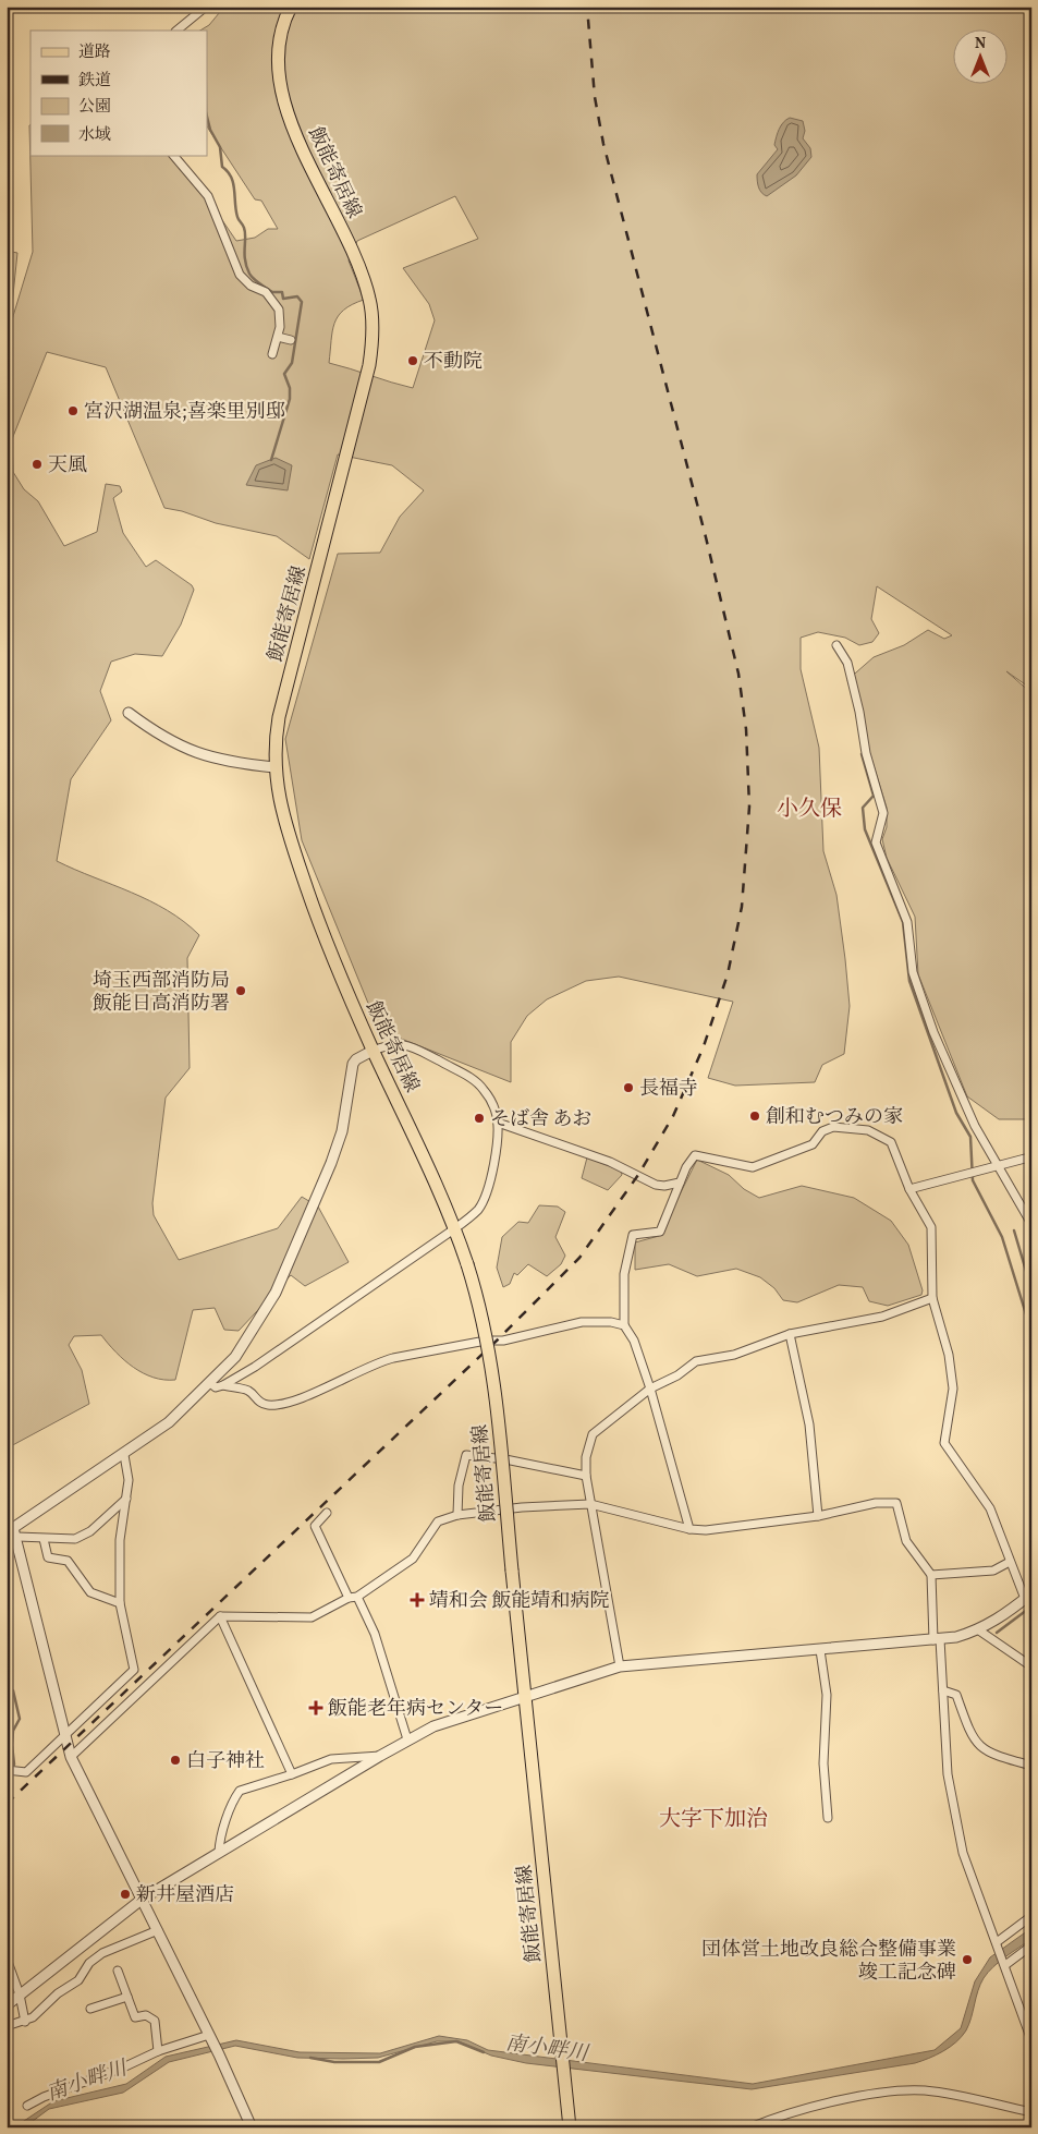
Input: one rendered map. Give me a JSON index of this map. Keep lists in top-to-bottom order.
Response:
{
  "streets": {
    "main road": ["飯能寄居線"]
  },
  "districts": ["小久保", "大字下加治"],
  "water": ["南小畔川"],
  "places": {
    "other": [
      "不動院",
      "宮沢湖温泉;喜楽里別邸",
      "天風",
      "埼玉西部消防局 飯能日高消防署",
      "長福寺",
      "創和むつみの家",
      "そば舎 あお",
      "白子神社",
      "新井屋酒店",
      "団体営土地改良総合整備事業 竣工記念碑"
    ],
    "health": ["靖和会 飯能靖和病院", "飯能老年病センター"]
  },
  "legend": [
    "道路",
    "鉄道",
    "公園",
    "水域"
  ],
  "north": "top"
}
